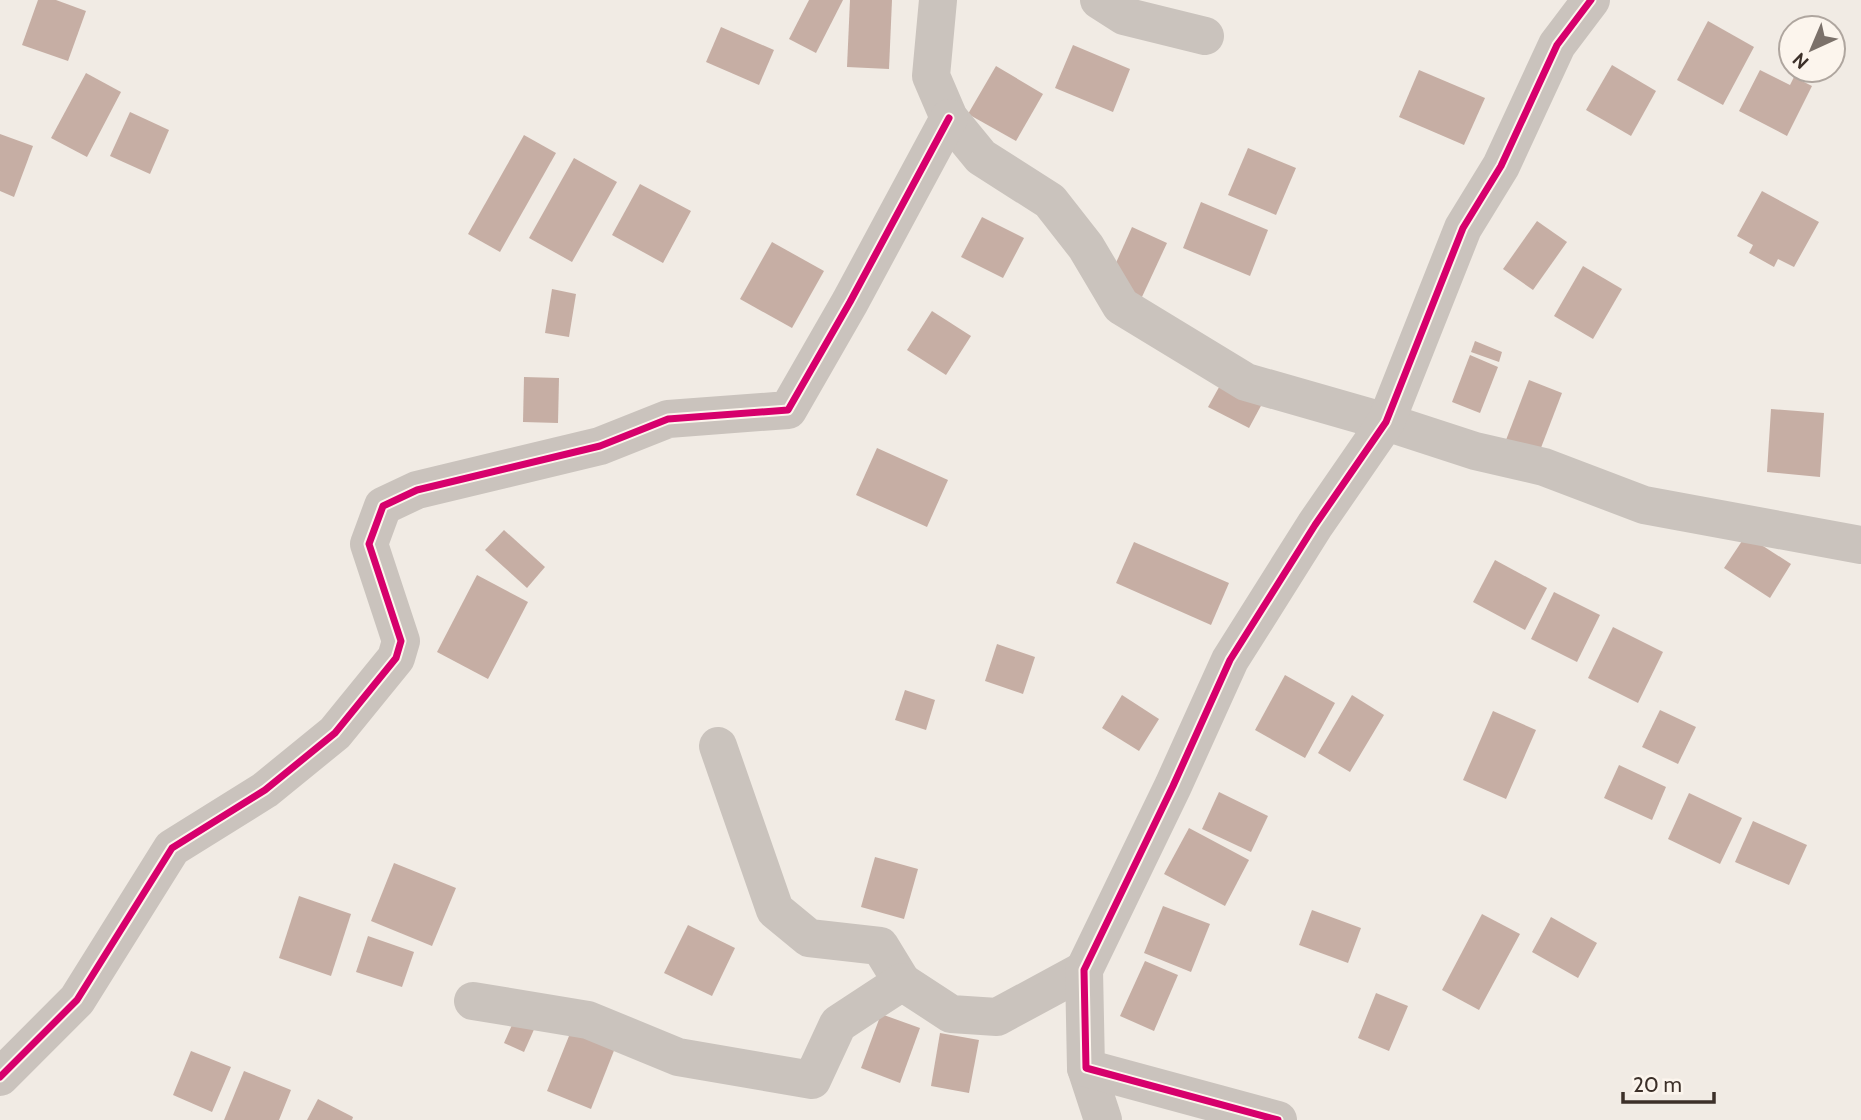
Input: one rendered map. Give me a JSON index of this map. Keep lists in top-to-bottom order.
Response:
{
  "scale_bar": "20 m",
  "north": "bottom left"
}
